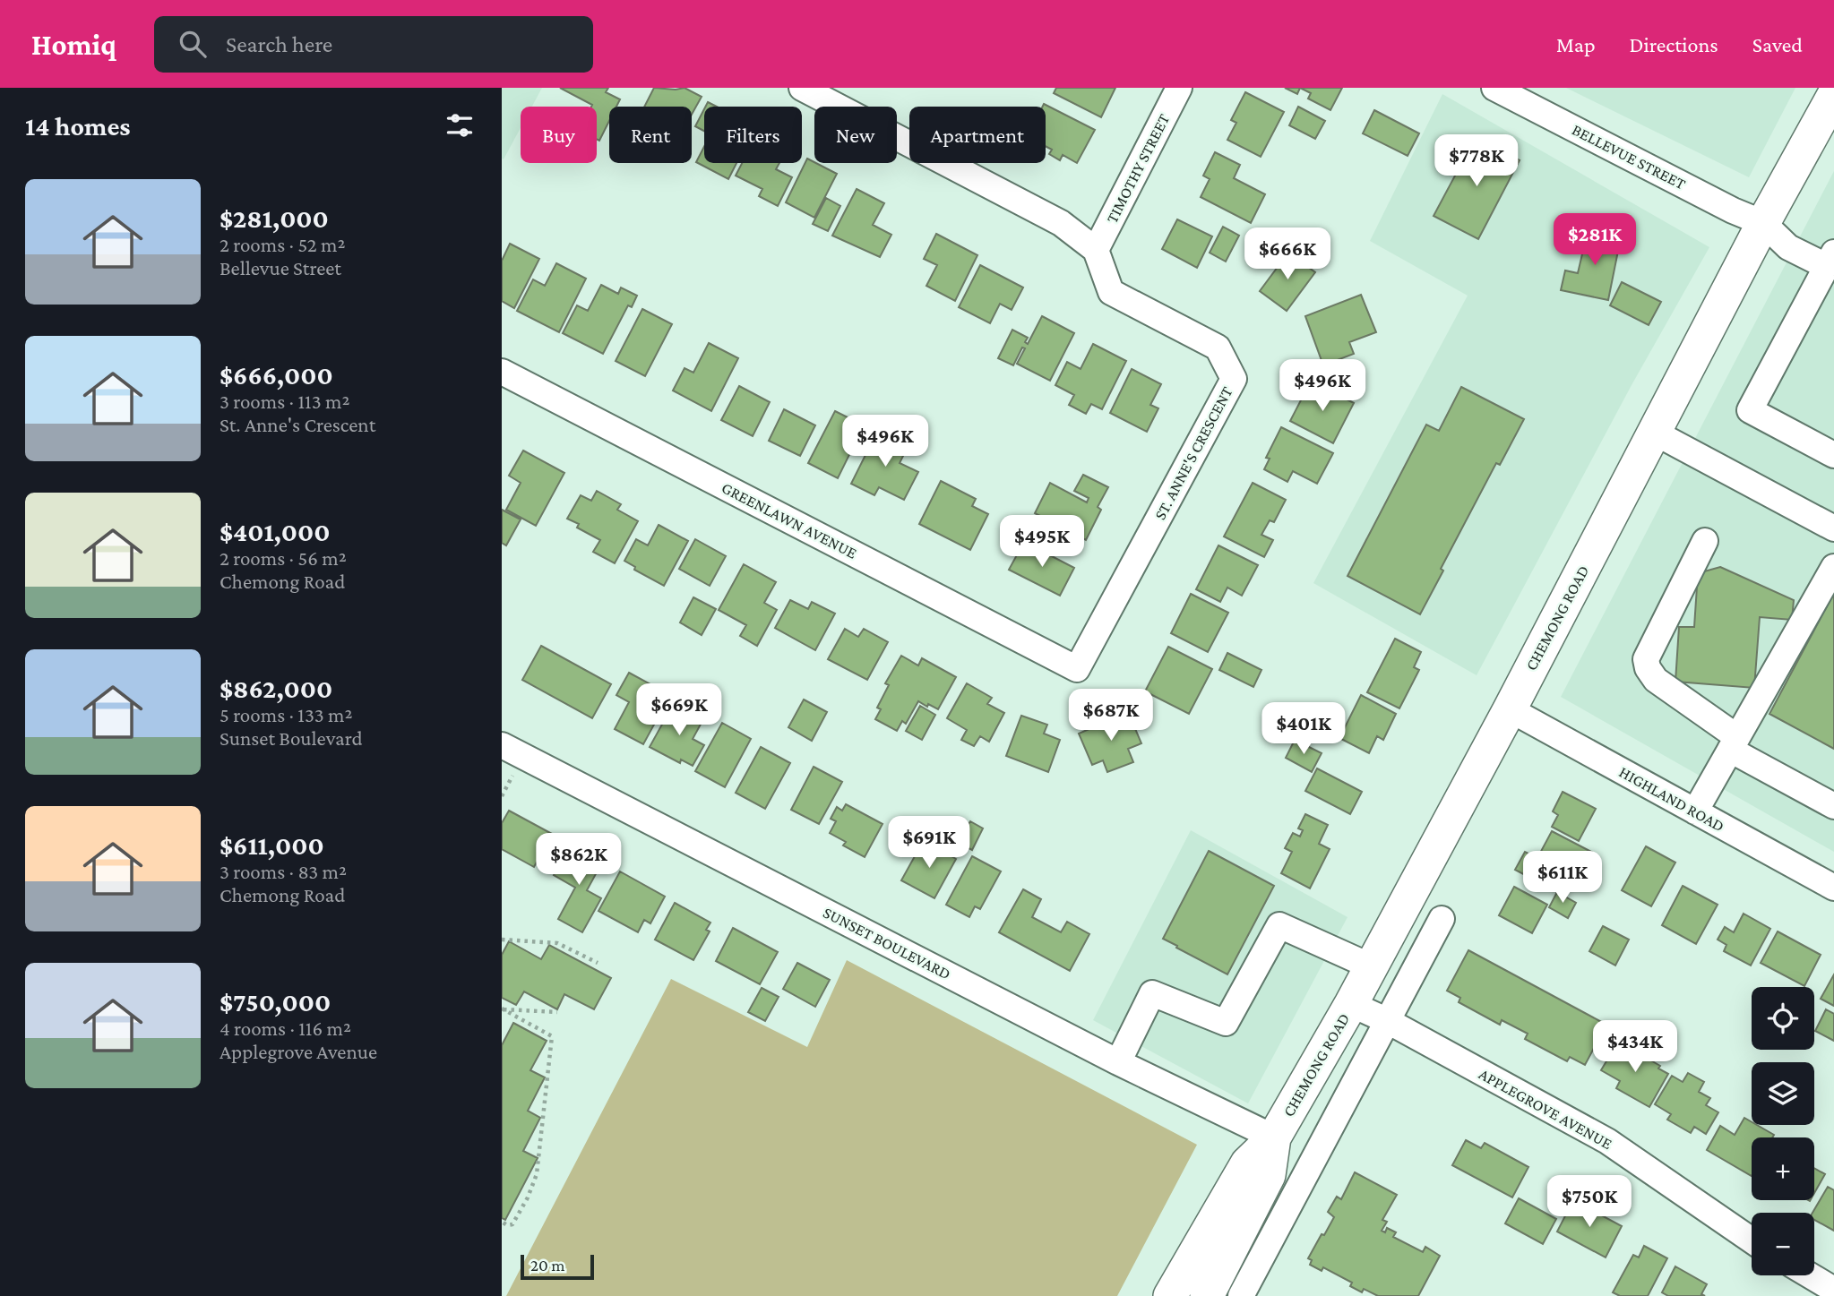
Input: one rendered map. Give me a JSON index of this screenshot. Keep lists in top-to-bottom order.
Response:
{
  "streets": {
    "main road": ["CHEMONG ROAD"],
    "street": [
      "BELLEVUE STREET",
      "TIMOTHY STREET",
      "ST. ANNE'S CRESCENT",
      "GREENLAWN AVENUE",
      "HIGHLAND ROAD",
      "SUNSET BOULEVARD",
      "APPLEGROVE AVENUE"
    ]
  },
  "crossings": [
    ["BELLEVUE STREET", "CHEMONG ROAD"],
    ["TIMOTHY STREET", "ST. ANNE'S CRESCENT"],
    ["ST. ANNE'S CRESCENT", "GREENLAWN AVENUE"],
    ["CHEMONG ROAD", "HIGHLAND ROAD"],
    ["CHEMONG ROAD", "SUNSET BOULEVARD"],
    ["CHEMONG ROAD", "APPLEGROVE AVENUE"]
  ],
  "scale_bar": "20 m",
  "page": {
    "header": "Homiq",
    "search": "Search here",
    "nav": ["Map", "Directions", "Saved"],
    "heading": "14 homes",
    "chip": [
      "Buy",
      "Rent",
      "Filters",
      "New",
      "Apartment"
    ],
    "price": [
      "$778K",
      "$281K",
      "$666K",
      "$496K",
      "$496K",
      "$495K",
      "$669K",
      "$687K",
      "$401K",
      "$691K",
      "$862K",
      "$611K",
      "$434K",
      "$750K"
    ],
    "list": [
      {
        "name": "$281,000",
        "note": "2 rooms · 52 m² · Bellevue Street"
      },
      {
        "name": "$666,000",
        "note": "3 rooms · 113 m² · St. Anne's Crescent"
      },
      {
        "name": "$401,000",
        "note": "2 rooms · 56 m² · Chemong Road"
      },
      {
        "name": "$862,000",
        "note": "5 rooms · 133 m² · Sunset Boulevard"
      },
      {
        "name": "$611,000",
        "note": "3 rooms · 83 m² · Chemong Road"
      },
      {
        "name": "$750,000",
        "note": "4 rooms · 116 m² · Applegrove Avenue"
      }
    ],
    "map_buttons": ["+", "−"],
    "scale": "20 m"
  }
}
